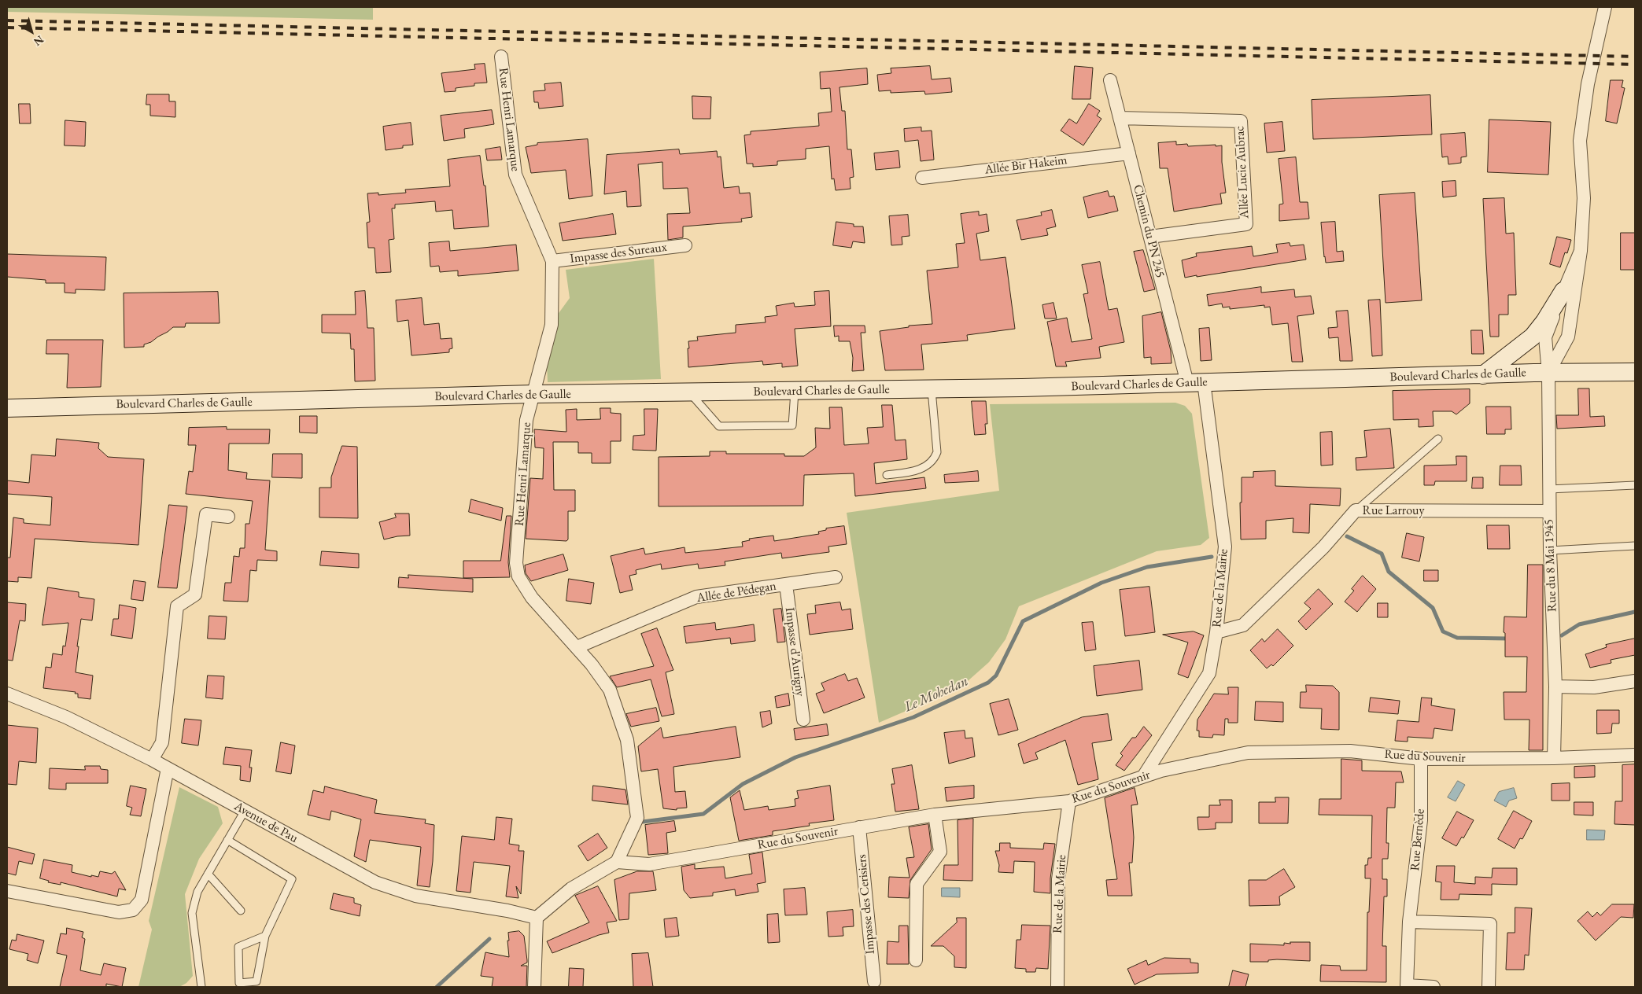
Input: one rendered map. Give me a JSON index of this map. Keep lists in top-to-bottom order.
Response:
{
  "streets": {
    "main road": ["Boulevard Charles de Gaulle"],
    "street": [
      "Rue Henri Lamarque",
      "Allée Bir Hakeim",
      "Allée Lucie Aubrac",
      "Chemin du PN 245",
      "Impasse des Sureaux",
      "Rue Larrouy",
      "Rue du 8 Mai 1945",
      "Rue de la Mairie",
      "Allée de Pédegan",
      "Impasse d'Aurigny",
      "Rue du Souvenir",
      "Avenue de Pau",
      "Rue Bernède",
      "Impasse des Cerisiers"
    ]
  },
  "crossings": [
    ["Rue Henri Lamarque", "Impasse des Sureaux"],
    ["Rue Henri Lamarque", "Boulevard Charles de Gaulle"],
    ["Rue Henri Lamarque", "Allée de Pédegan"],
    ["Rue Henri Lamarque", "Rue du Souvenir"],
    ["Allée Bir Hakeim", "Chemin du PN 245"],
    ["Allée Lucie Aubrac", "Chemin du PN 245"],
    ["Chemin du PN 245", "Boulevard Charles de Gaulle"],
    ["Chemin du PN 245", "Rue de la Mairie"],
    ["Boulevard Charles de Gaulle", "Rue du 8 Mai 1945"],
    ["Boulevard Charles de Gaulle", "Rue de la Mairie"],
    ["Rue Larrouy", "Rue du 8 Mai 1945"],
    ["Rue Larrouy", "Rue de la Mairie"],
    ["Rue du 8 Mai 1945", "Rue du Souvenir"],
    ["Rue de la Mairie", "Rue du Souvenir"],
    ["Allée de Pédegan", "Impasse d'Aurigny"],
    ["Rue du Souvenir", "Rue Bernède"],
    ["Rue du Souvenir", "Impasse des Cerisiers"]
  ],
  "water": ["Le Mohedan"],
  "north": "bottom right"
}
